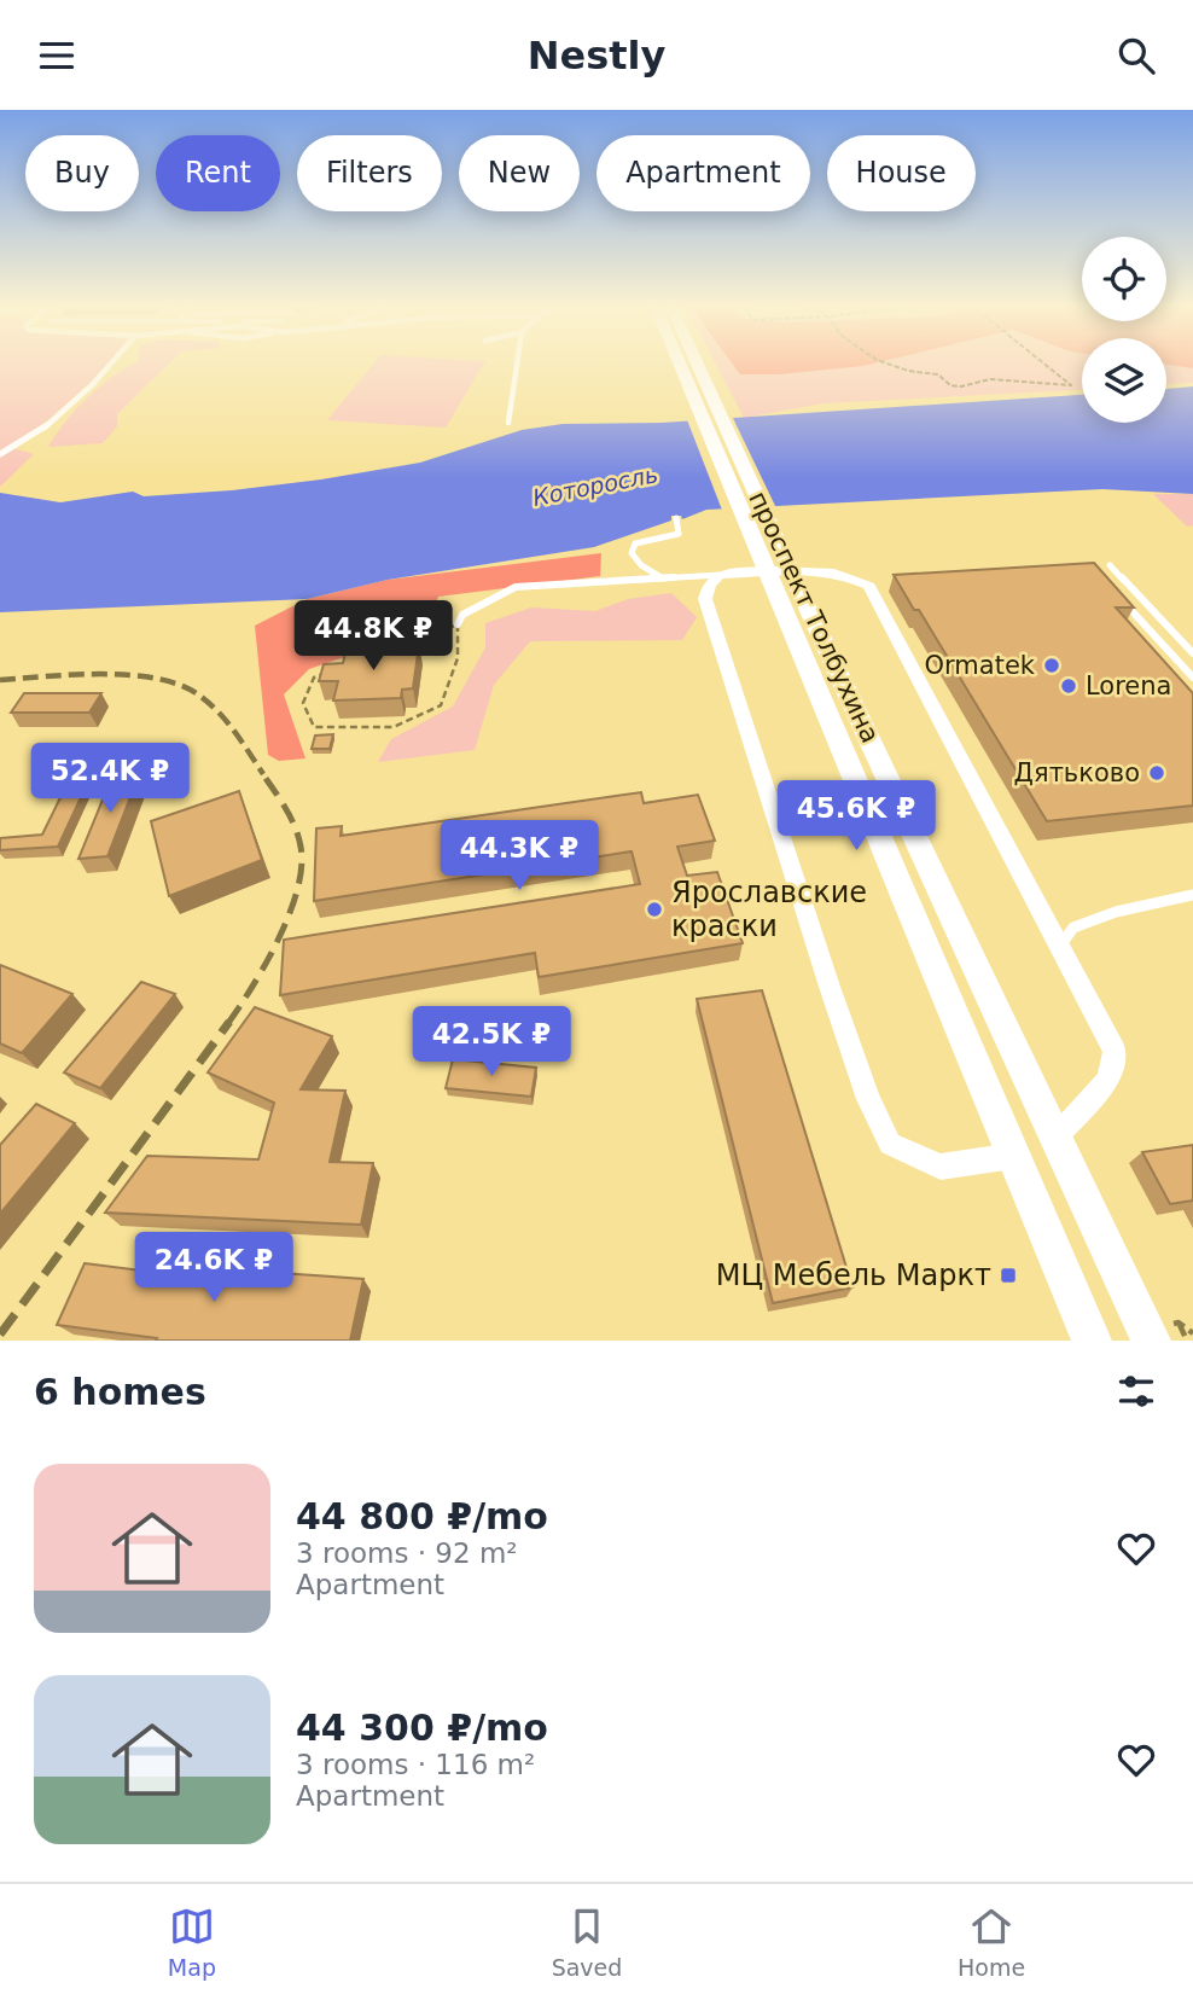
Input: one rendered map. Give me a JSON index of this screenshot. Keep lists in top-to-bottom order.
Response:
{
  "streets": {
    "main road": ["проспект Толбухина"]
  },
  "water": ["Которосль"],
  "places": {
    "other": [
      "Ormatek",
      "Lorena",
      "Дятьково",
      "Ярославские краски"
    ],
    "transit": ["МЦ Мебель Маркт"]
  },
  "page": {
    "header": "Nestly",
    "chip": [
      "Buy",
      "Rent",
      "Filters",
      "New",
      "Apartment",
      "House"
    ],
    "price": [
      "44.8K ₽",
      "52.4K ₽",
      "45.6K ₽",
      "44.3K ₽",
      "42.5K ₽",
      "24.6K ₽"
    ],
    "heading": "6 homes",
    "list": [
      {
        "name": "44 800 ₽/mo",
        "note": "3 rooms · 92 m² · Apartment"
      },
      {
        "name": "44 300 ₽/mo",
        "note": "3 rooms · 116 m² · Apartment"
      }
    ],
    "tabs": ["Map", "Saved", "Home"]
  }
}
